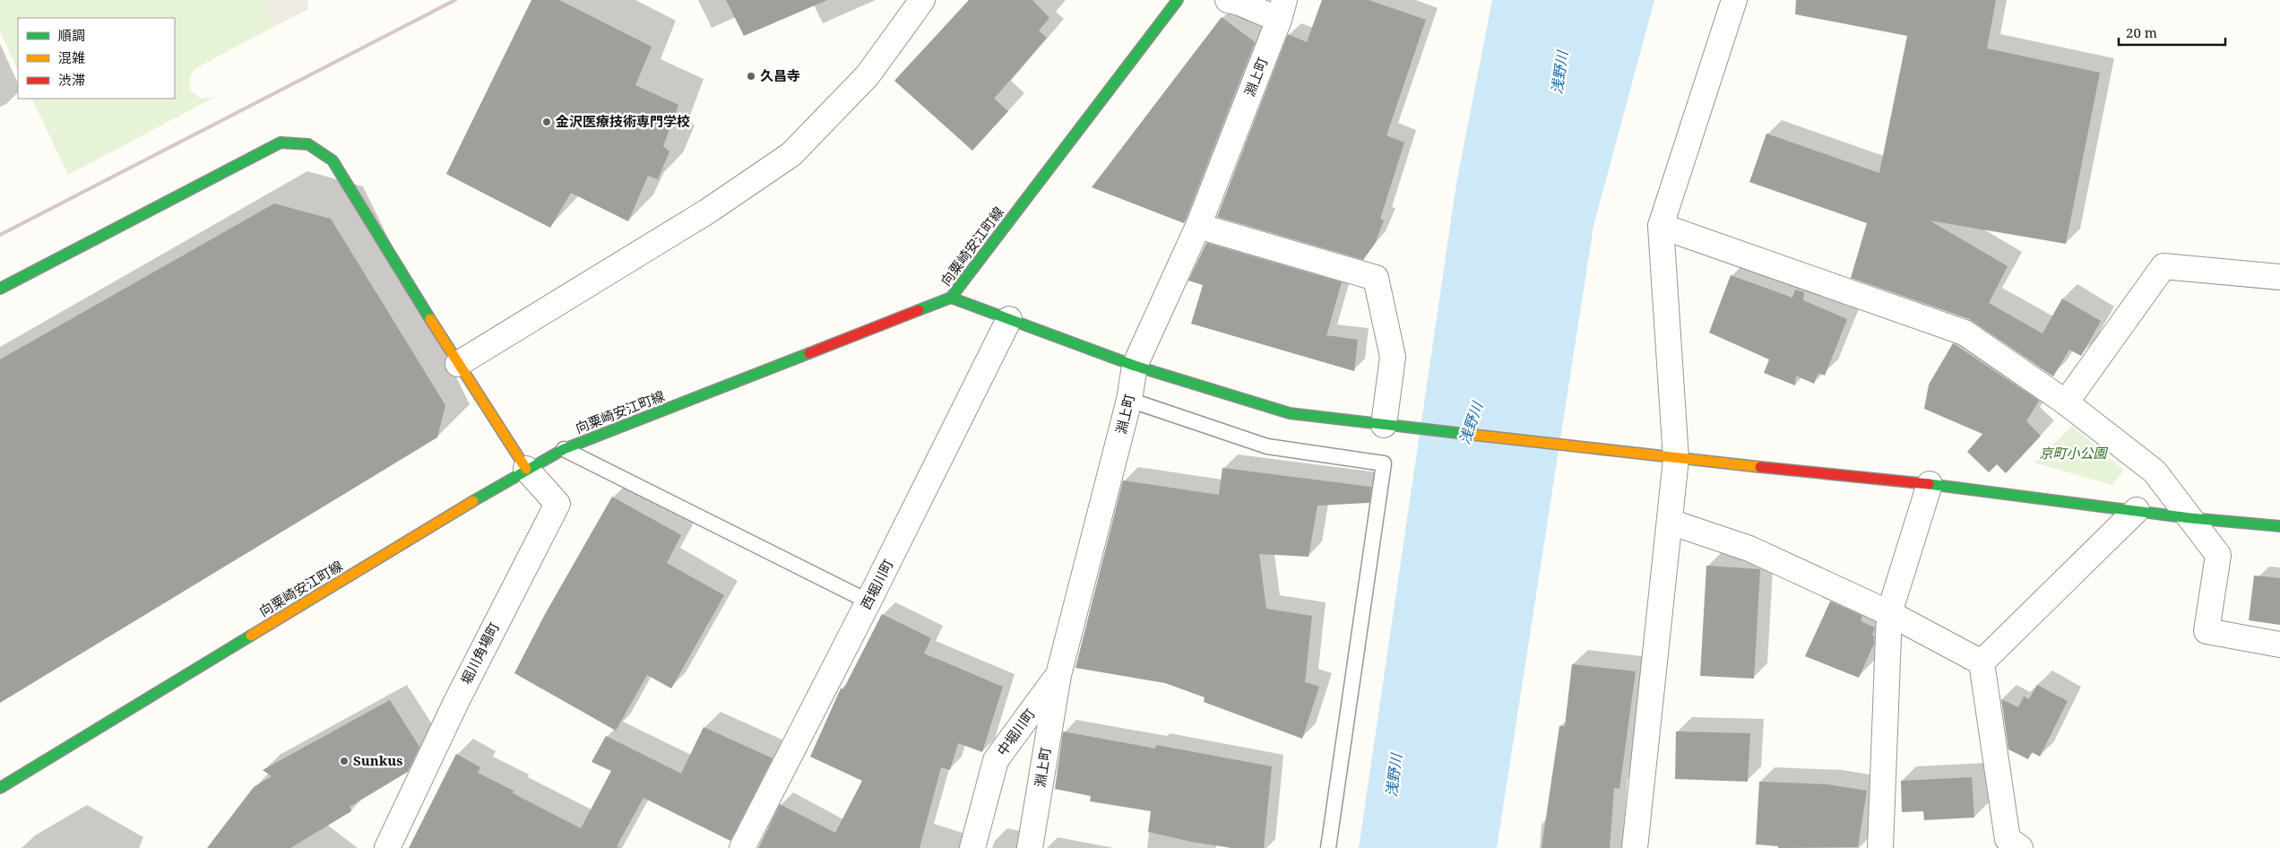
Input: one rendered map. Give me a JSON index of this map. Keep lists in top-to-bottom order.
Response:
{
  "streets": {
    "street": [
      "淵上町",
      "向粟崎安江町線",
      "西堀川町",
      "堀川角場町",
      "中堀川町"
    ]
  },
  "crossings": [
    ["淵上町", "中堀川町"],
    ["向粟崎安江町線", "堀川角場町"]
  ],
  "water": ["浅野川"],
  "parks": ["京町小公園"],
  "places": ["久昌寺", "金沢医療技術専門学校", "Sunkus"],
  "legend": ["順調", "混雑", "渋滞"],
  "scale_bar": "20 m"
}
